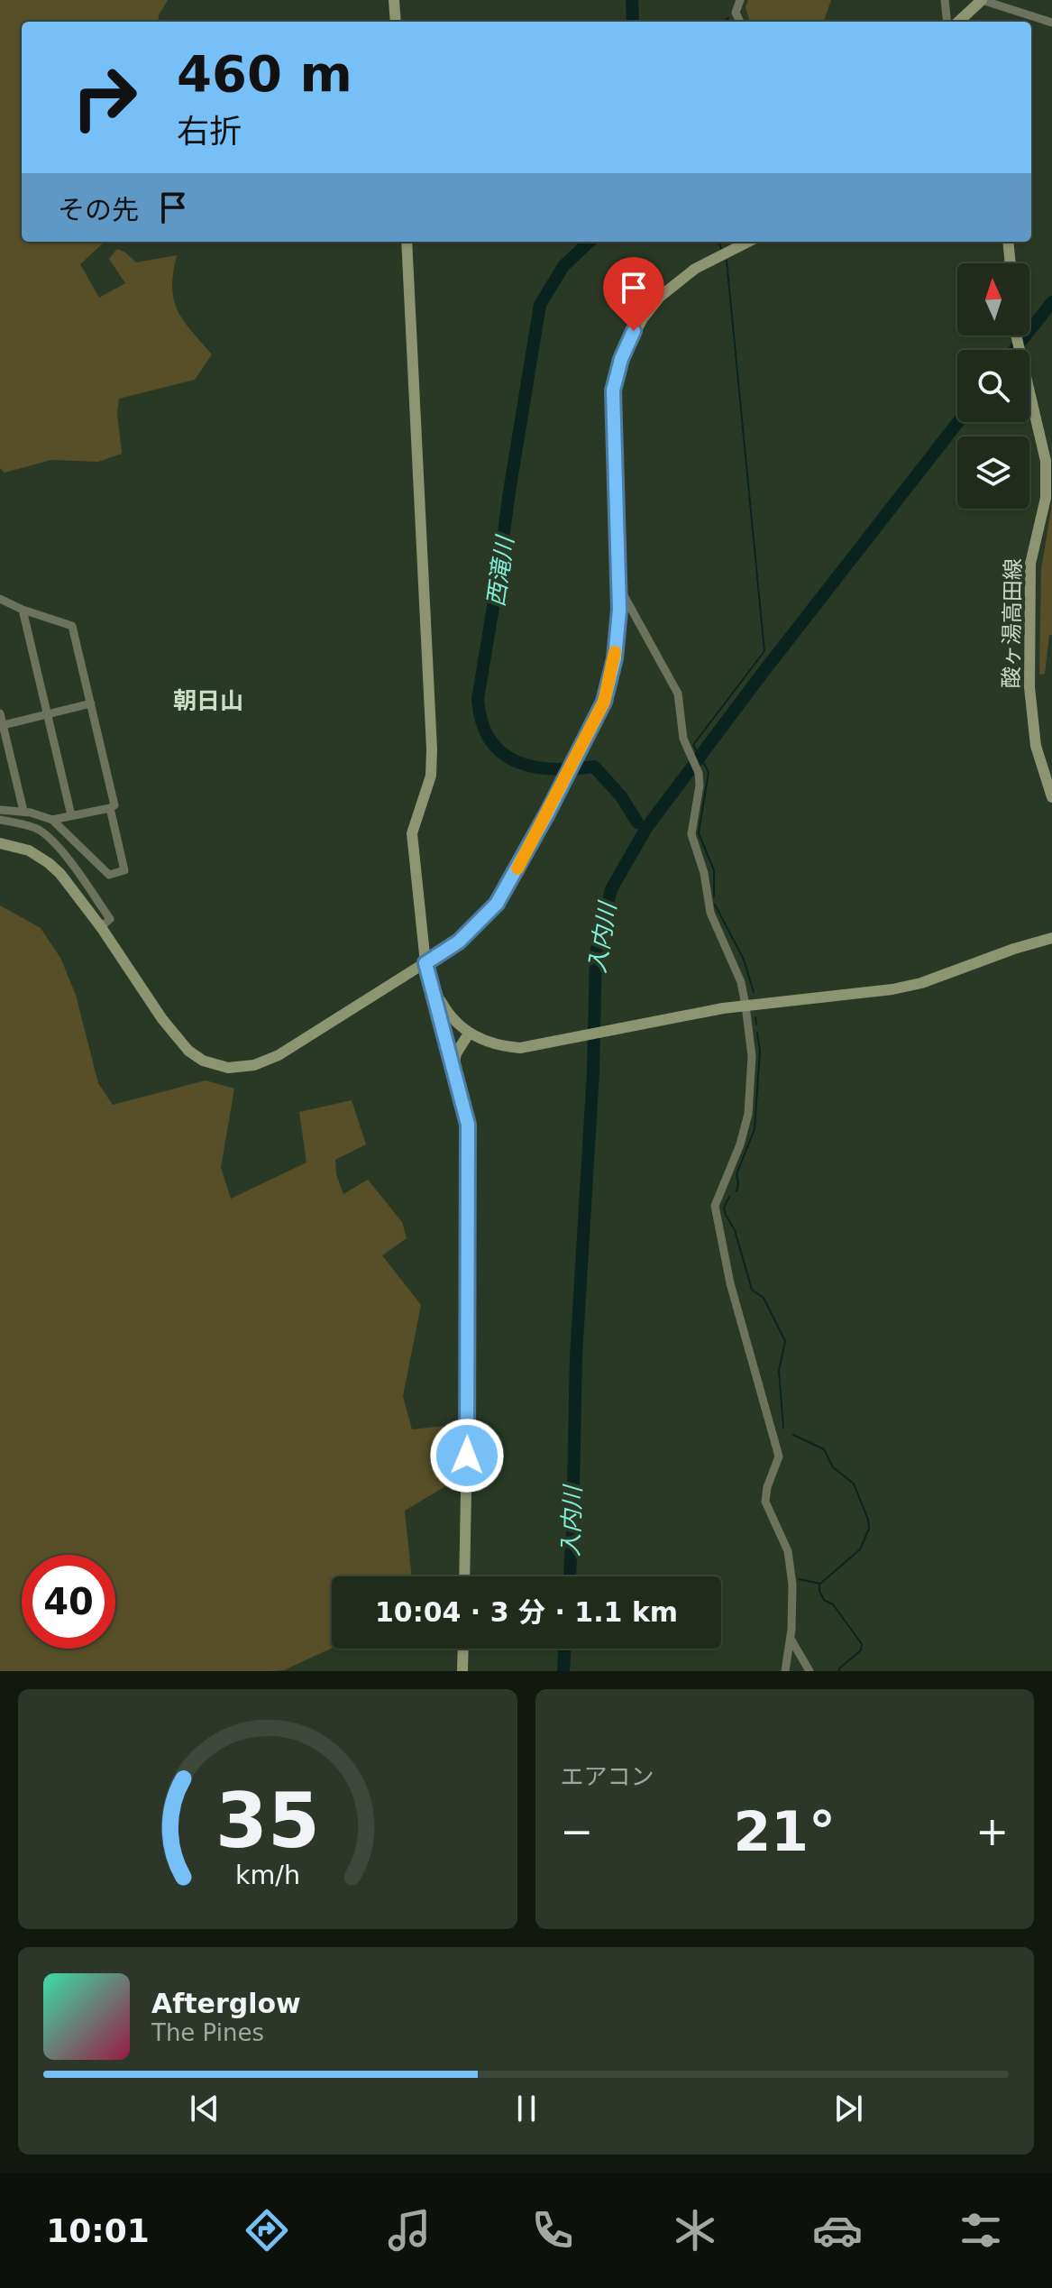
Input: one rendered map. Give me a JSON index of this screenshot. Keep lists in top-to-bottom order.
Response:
{
  "streets": {
    "street": ["酸ヶ湯高田線"]
  },
  "districts": ["朝日山"],
  "water": ["西滝川", "入内川"],
  "north": "top",
  "page": {
    "turn": ["460 m", "右折"],
    "then": "その先",
    "limit": "40",
    "trip": "10:04 · 3 分 · 1.1 km",
    "tile": "エアコン",
    "heat": ["−", "21°", "+"],
    "song": ["Afterglow", "The Pines"],
    "tabs": "10:01",
    "gauge": ["35", "km/h"]
  }
}
